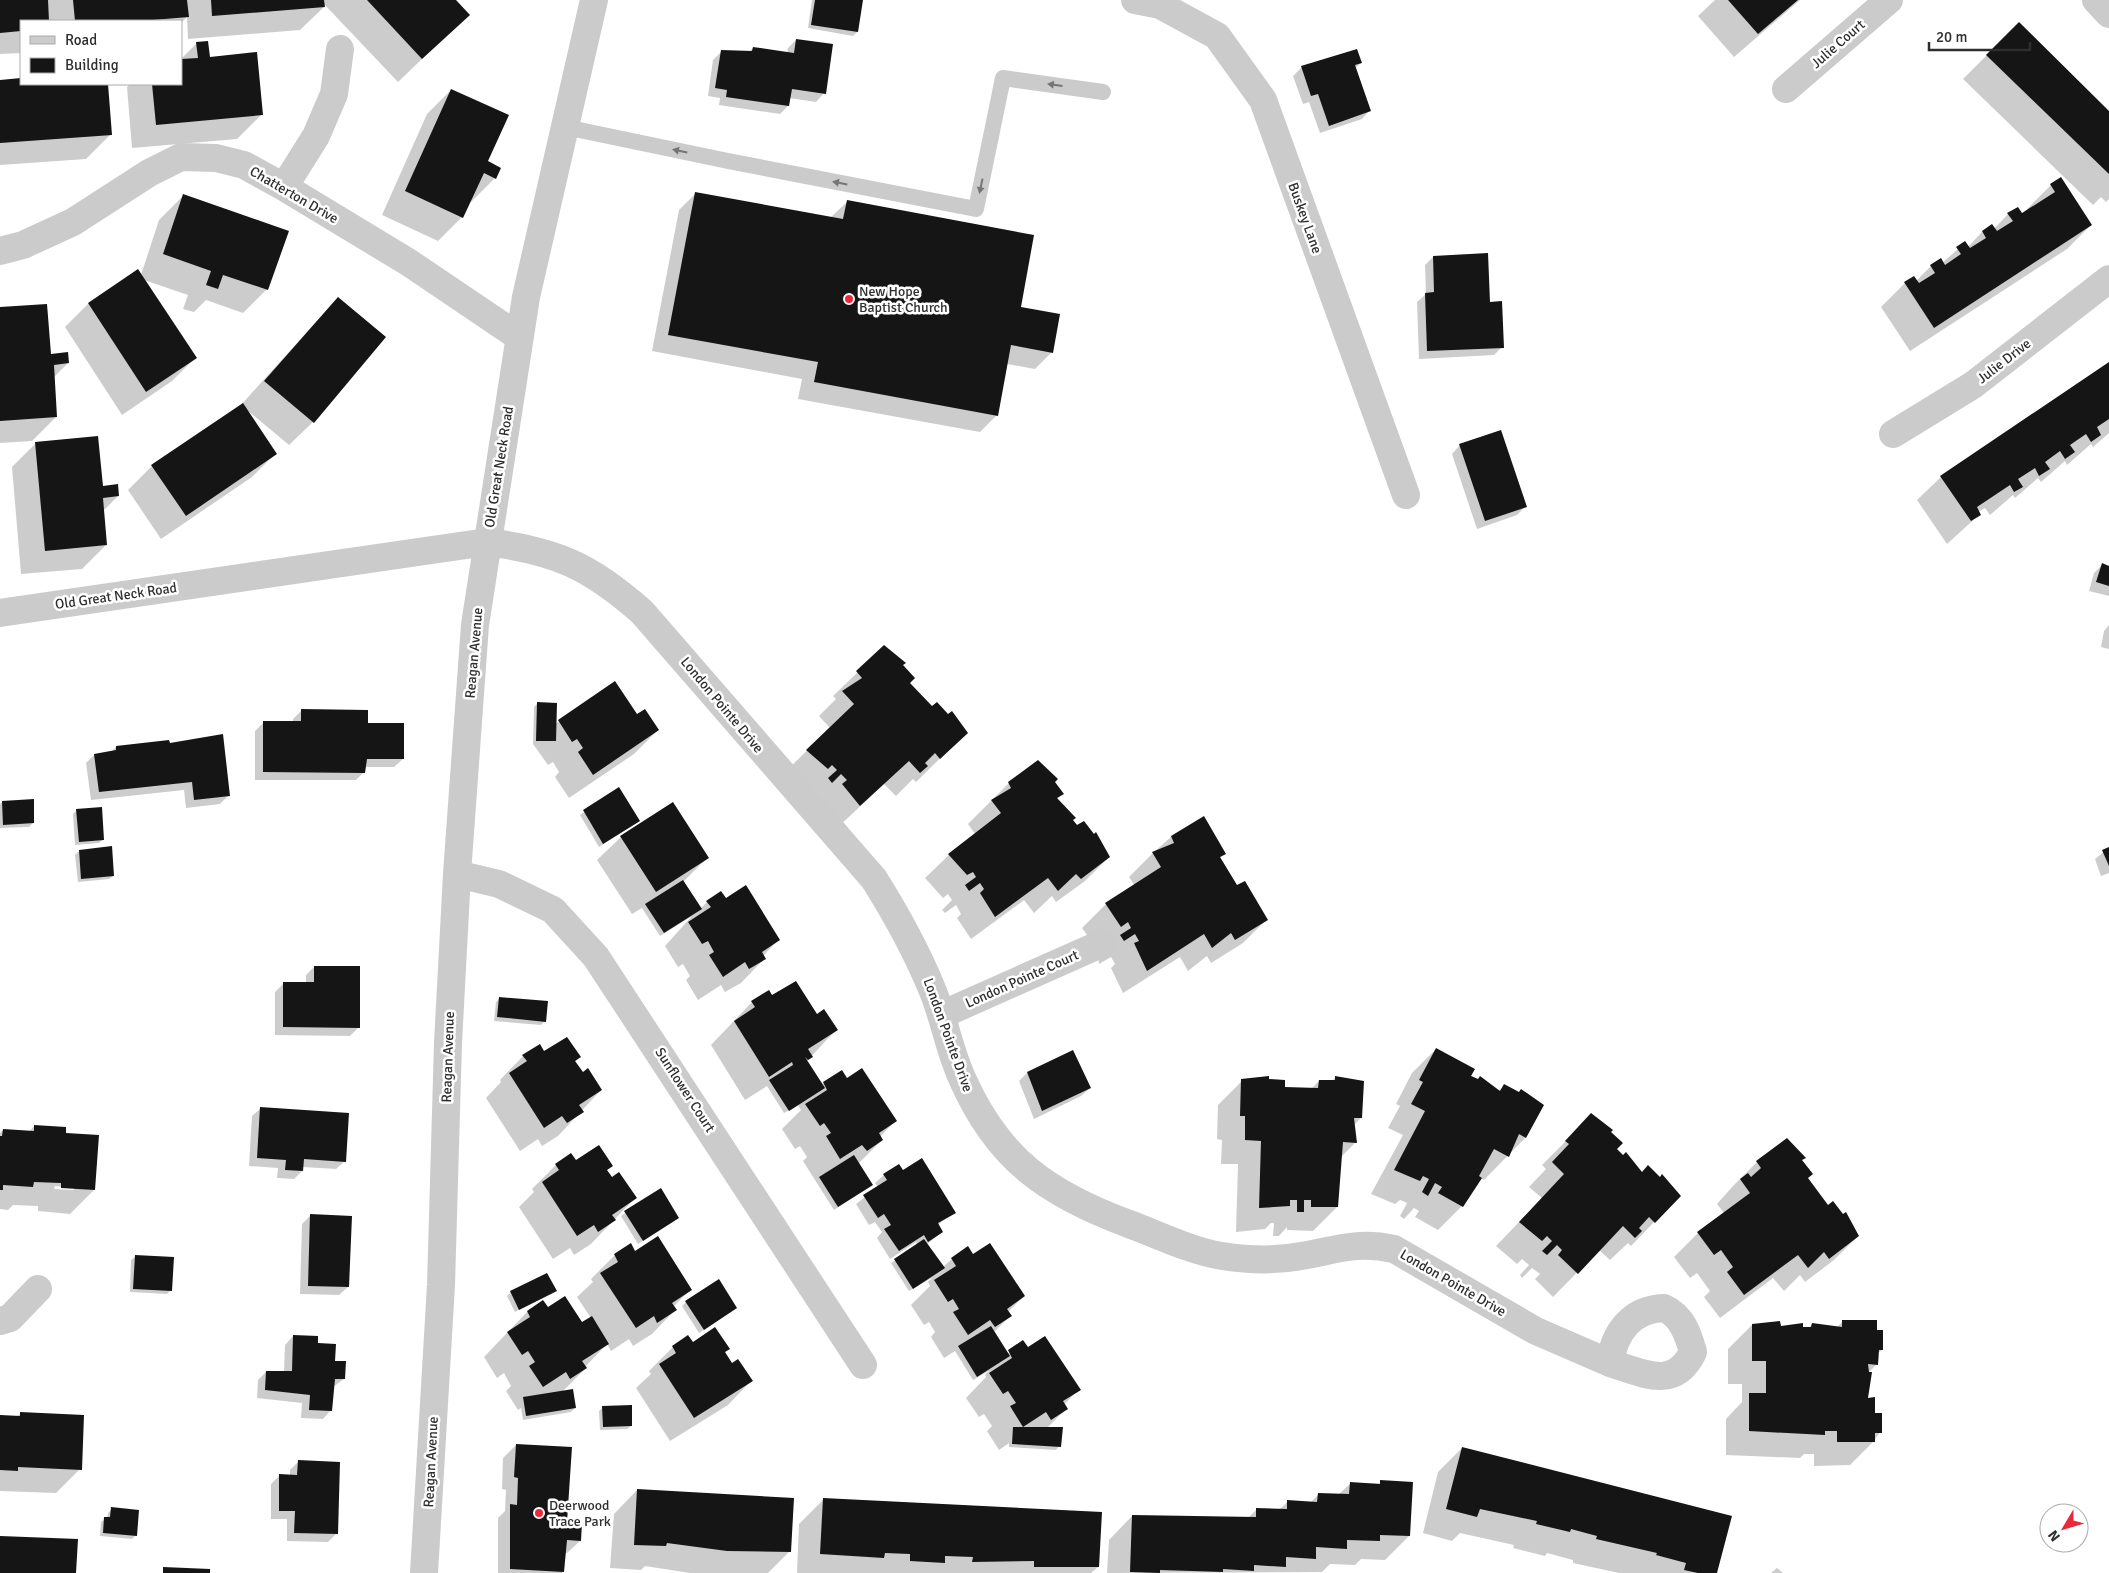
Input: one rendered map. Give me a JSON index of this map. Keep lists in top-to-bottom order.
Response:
{
  "streets": {
    "street": [
      "Julie Court",
      "Chatterton Drive",
      "Buskey Lane",
      "Julie Drive",
      "Old Great Neck Road",
      "Reagan Avenue",
      "London Pointe Drive",
      "London Pointe Court",
      "Sunflower Court"
    ]
  },
  "crossings": [
    ["Chatterton Drive", "Old Great Neck Road"],
    ["Old Great Neck Road", "Reagan Avenue"],
    ["Old Great Neck Road", "London Pointe Drive"],
    ["Reagan Avenue", "London Pointe Drive"],
    ["Reagan Avenue", "Sunflower Court"],
    ["London Pointe Drive", "London Pointe Court"]
  ],
  "places": ["New Hope Baptist Church", "Deerwood Trace Park"],
  "legend": ["Road", "Building"],
  "scale_bar": "20 m",
  "north": "bottom left"
}
